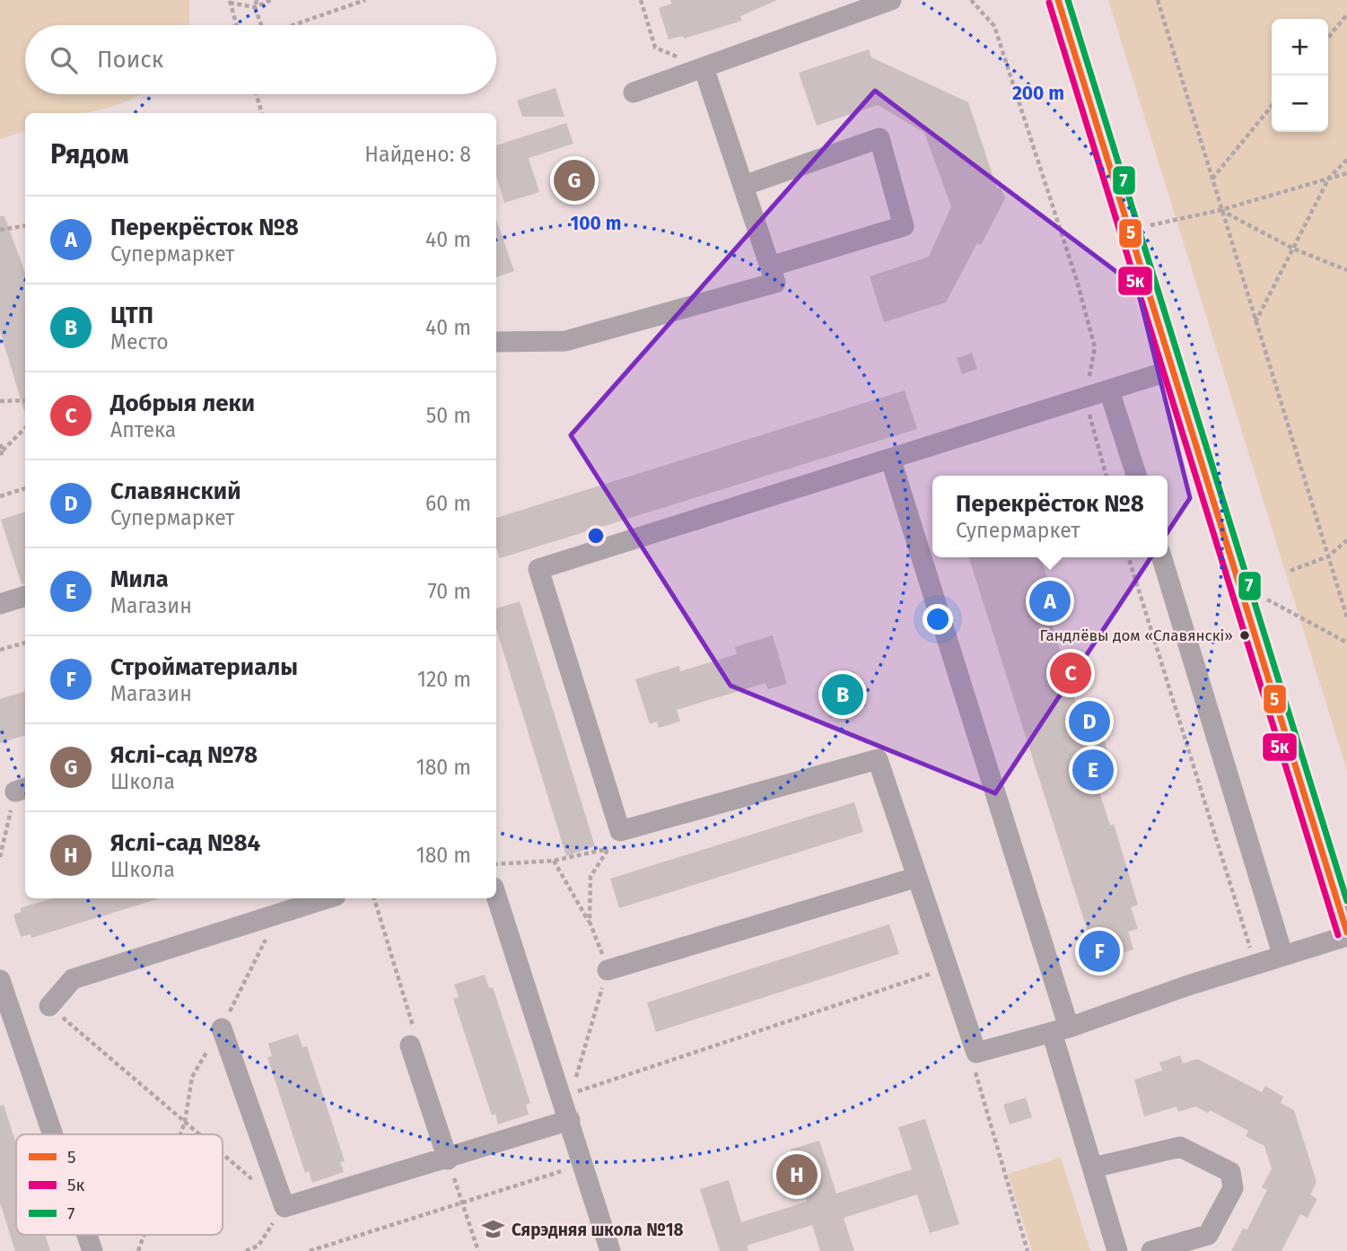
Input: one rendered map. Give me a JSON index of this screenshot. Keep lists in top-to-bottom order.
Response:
{
  "places": {
    "other": ["Гандлёвы дом «Славянскі»"],
    "school or university": ["Сярэдняя школа №18"]
  },
  "lines": ["transit line 5", "transit line 7", "transit line 5к"],
  "legend": ["5", "5к", "7"],
  "page": {
    "map_buttons": ["+", "−"],
    "search": "Поиск",
    "heading": ["Рядом", "Найдено: 8"],
    "pins": [
      "G",
      "A",
      "C",
      "B",
      "D",
      "E",
      "F",
      "H"
    ],
    "list": [
      {
        "mark": "A",
        "name": "Перекрёсток №8",
        "note": "Супермаркет",
        "value": "40 m"
      },
      {
        "mark": "B",
        "name": "ЦТП",
        "note": "Место",
        "value": "40 m"
      },
      {
        "mark": "C",
        "name": "Добрыя леки",
        "note": "Аптека",
        "value": "50 m"
      },
      {
        "mark": "D",
        "name": "Славянский",
        "note": "Супермаркет",
        "value": "60 m"
      },
      {
        "mark": "E",
        "name": "Мила",
        "note": "Магазин",
        "value": "70 m"
      },
      {
        "mark": "F",
        "name": "Стройматериалы",
        "note": "Магазин",
        "value": "120 m"
      },
      {
        "mark": "G",
        "name": "Яслі-сад №78",
        "note": "Школа",
        "value": "180 m"
      },
      {
        "mark": "H",
        "name": "Яслі-сад №84",
        "note": "Школа",
        "value": "180 m"
      }
    ],
    "popup": ["Перекрёсток №8", "Супермаркет"]
  },
  "rings": ["200 m", "100 m"]
}
